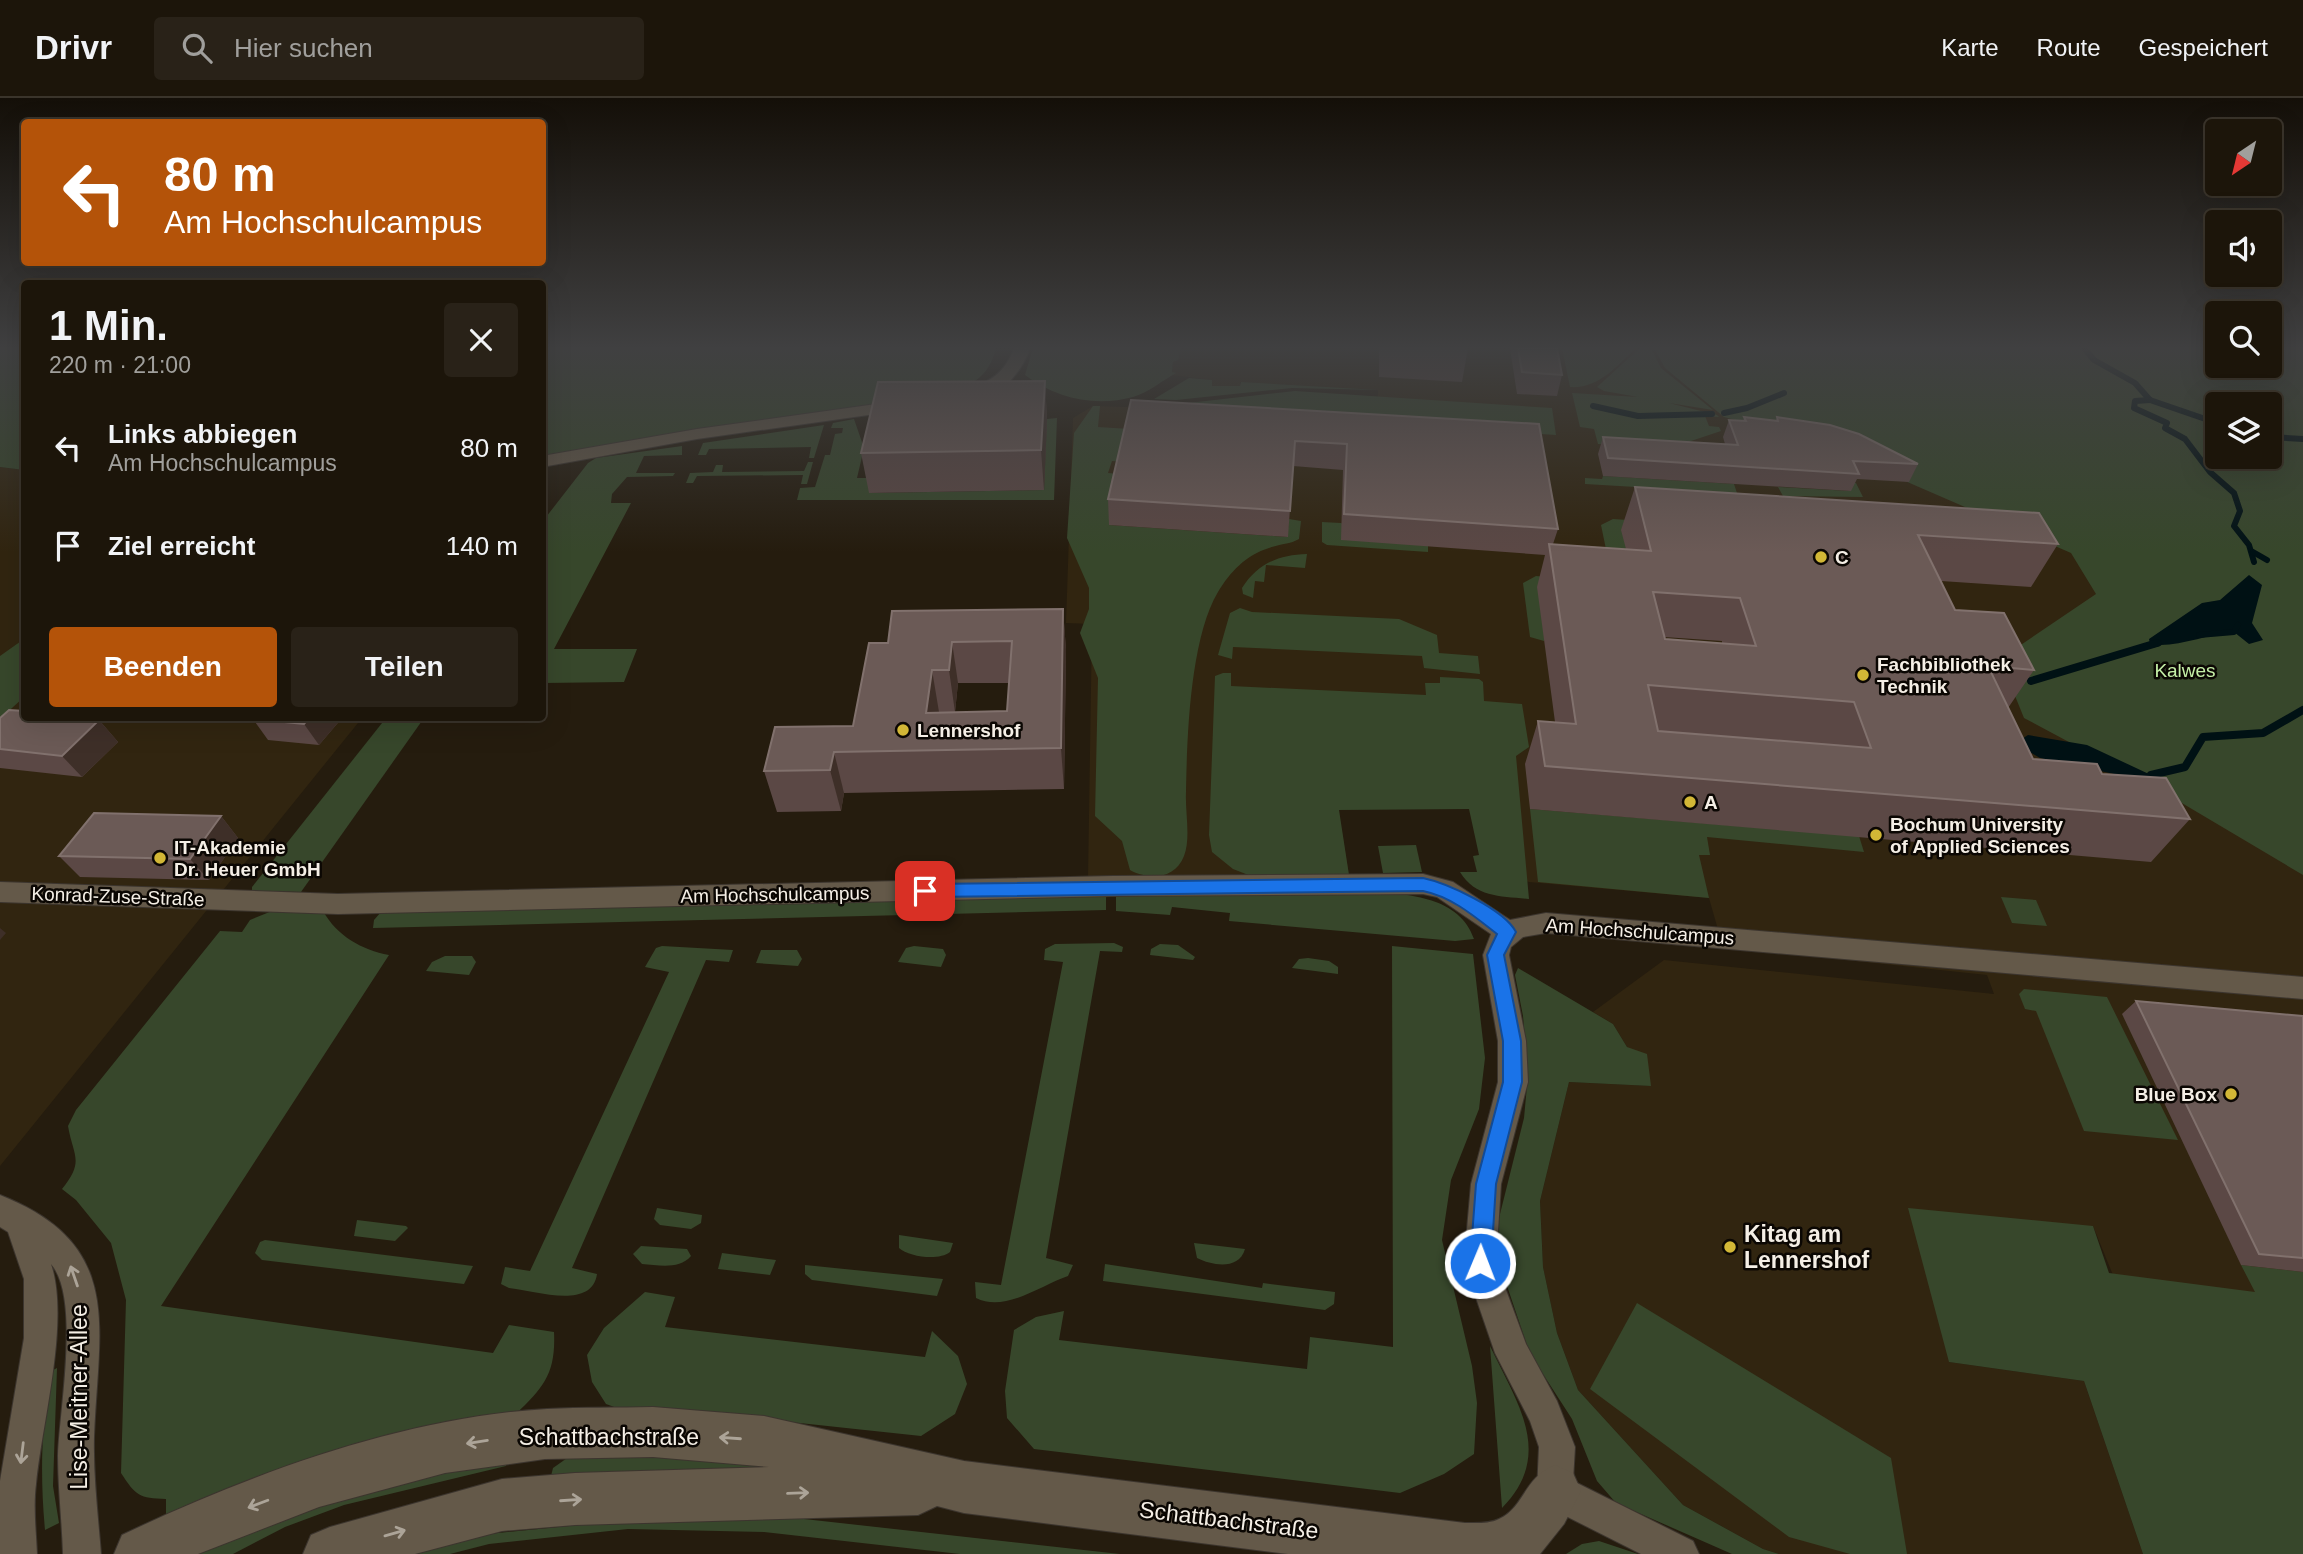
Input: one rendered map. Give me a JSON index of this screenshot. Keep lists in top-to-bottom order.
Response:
{
  "streets": {
    "street": [
      "Am Hochschulcampus",
      "Konrad-Zuse-Straße",
      "Lise-Meitner-Allee",
      "Schattbachstraße"
    ]
  },
  "crossings": [
    ["Am Hochschulcampus", "Konrad-Zuse-Straße"],
    ["Am Hochschulcampus", "Schattbachstraße"]
  ],
  "parks": ["Kalwes"],
  "places": [
    "C",
    "Fachbibliothek Technik",
    "Lennershof",
    "A",
    "Bochum University of Applied Sciences",
    "IT-Akademie Dr. Heuer GmbH",
    "Blue Box",
    "Kitag am Lennershof"
  ],
  "north": "bottom left",
  "page": {
    "header": "Drivr",
    "search": "Hier suchen",
    "nav": ["Karte", "Route", "Gespeichert"],
    "turn": ["80 m", "Am Hochschulcampus"],
    "heading": ["1 Min.", "220 m · 21:00"],
    "list": [
      {
        "name": "Links abbiegen",
        "note": "Am Hochschulcampus",
        "value": "80 m"
      },
      {
        "name": "Ziel erreicht",
        "value": "140 m"
      }
    ],
    "buttons": ["Beenden", "Teilen"]
  }
}
